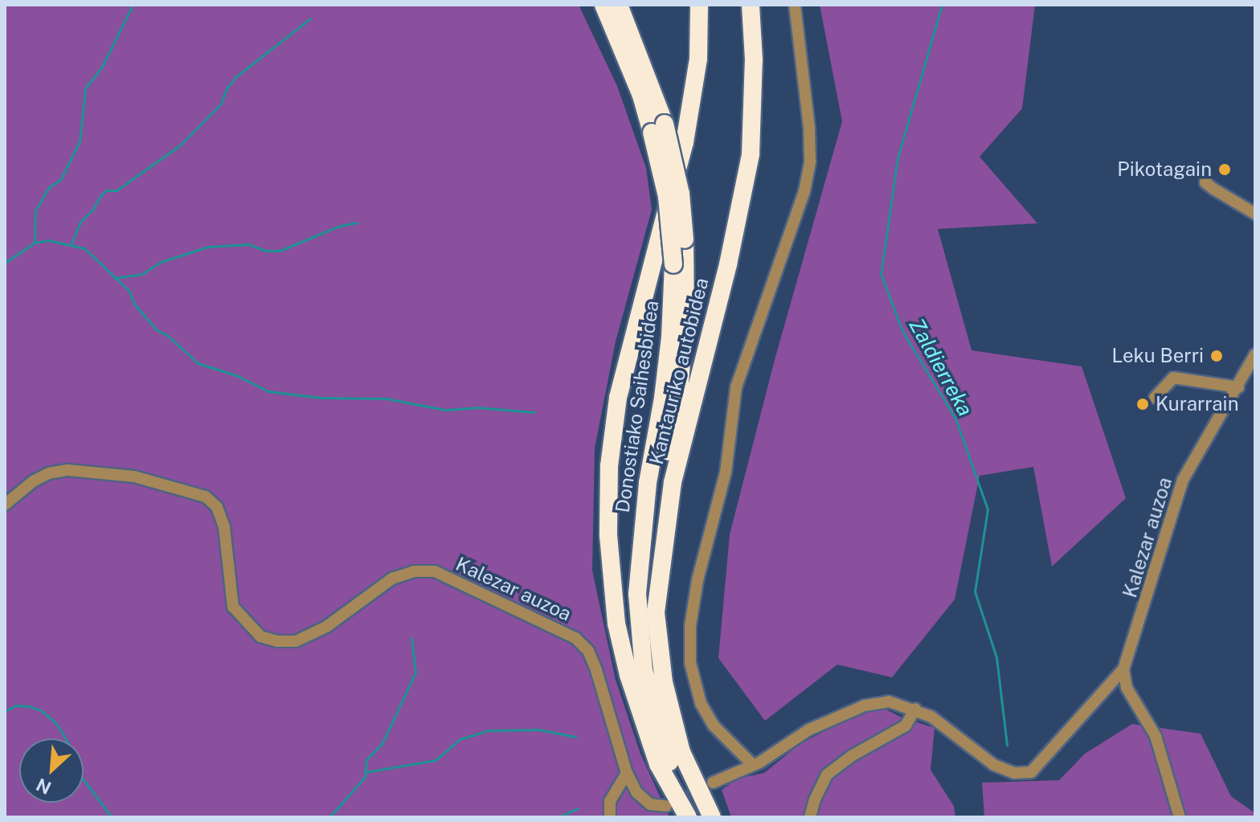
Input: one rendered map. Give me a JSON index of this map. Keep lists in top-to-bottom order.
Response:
{
  "streets": {
    "highway": ["Kantauriko autobidea", "Donostiako Saihesbidea"],
    "street": ["Kalezar auzoa"]
  },
  "crossings": [
    ["Kantauriko autobidea", "Donostiako Saihesbidea"]
  ],
  "water": ["Zaldierreka"],
  "places": ["Pikotagain", "Leku Berri", "Kurarrain"],
  "north": "bottom left"
}
